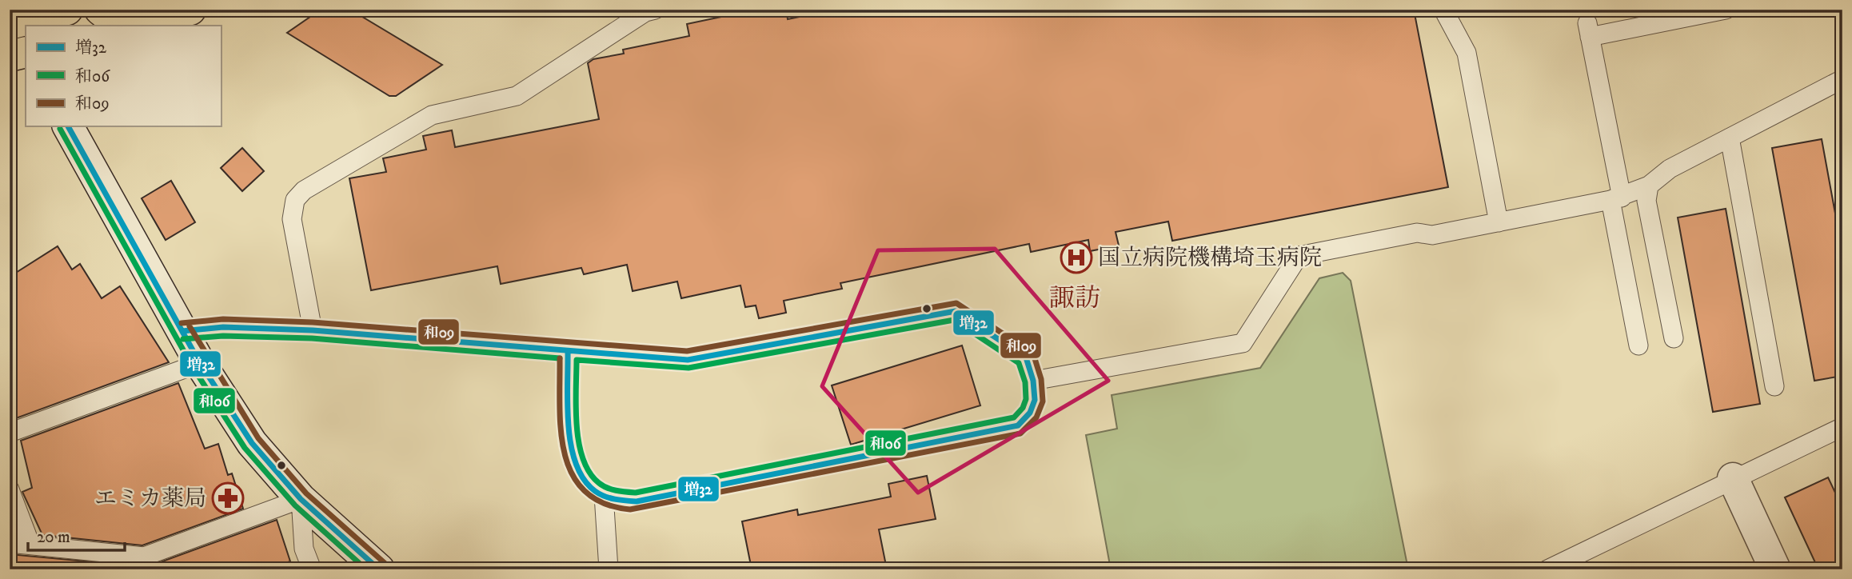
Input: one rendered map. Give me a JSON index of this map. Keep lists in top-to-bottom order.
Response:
{
  "districts": ["諏訪"],
  "places": {
    "hospital": ["国立病院機構埼玉病院"],
    "pharmacy": ["エミカ薬局"]
  },
  "lines": ["transit line 増32", "transit line 和06", "transit line 和09"],
  "legend": ["増32", "和06", "和09"],
  "scale_bar": "20 m"
}
